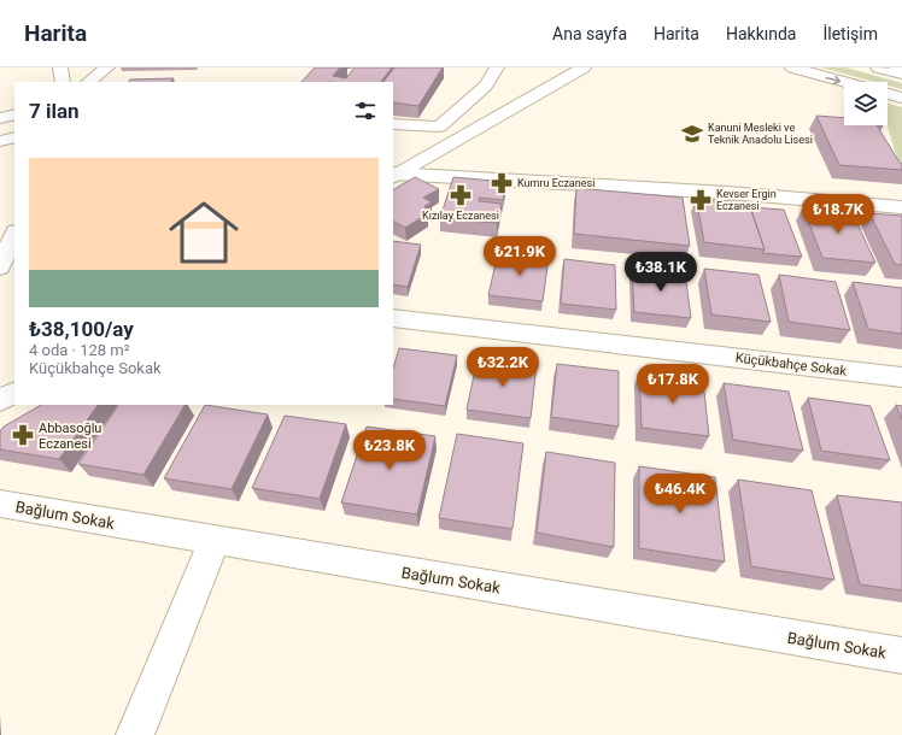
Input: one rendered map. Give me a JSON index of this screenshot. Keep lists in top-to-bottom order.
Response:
{
  "streets": {
    "street": ["Küçükbahçe Sokak", "Bağlum Sokak"]
  },
  "places": {
    "school or university": ["Kanuni Mesleki ve Teknik Anadolu Lisesi"],
    "pharmacy": [
      "Kumru Eczanesi",
      "Kızılay Eczanesi",
      "Kevser Ergin Eczanesi",
      "Abbasoğlu Eczanesi"
    ]
  },
  "page": {
    "header": "Harita",
    "nav": [
      "Ana sayfa",
      "Harita",
      "Hakkında",
      "İletişim"
    ],
    "heading": "7 ilan",
    "list": [
      {
        "name": "₺38,100/ay",
        "note": "4 oda · 128 m² · Küçükbahçe Sokak"
      }
    ],
    "price": [
      "₺18.7K",
      "₺21.9K",
      "₺38.1K",
      "₺32.2K",
      "₺17.8K",
      "₺23.8K",
      "₺46.4K"
    ]
  }
}
